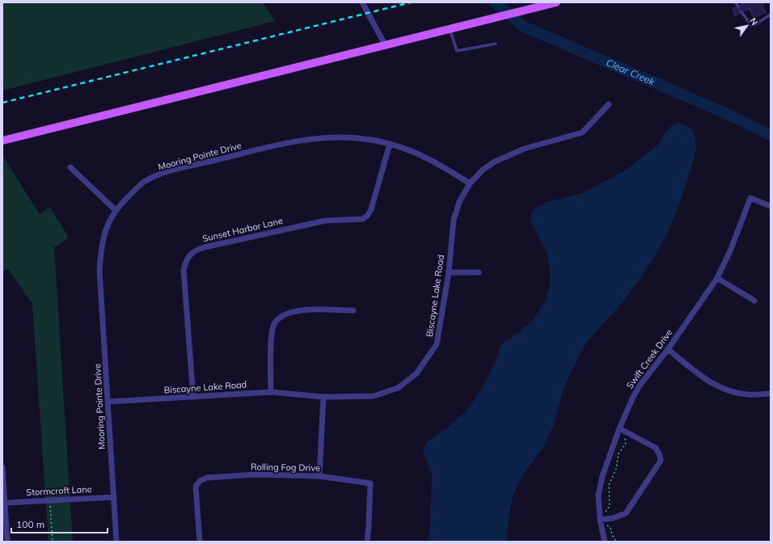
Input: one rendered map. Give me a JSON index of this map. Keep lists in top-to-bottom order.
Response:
{
  "streets": {
    "street": [
      "Mooring Pointe Drive",
      "Sunset Harbor Lane",
      "Biscayne Lake Road",
      "Swift Creek Drive",
      "Rolling Fog Drive",
      "Stormcroft Lane"
    ]
  },
  "crossings": [
    ["Mooring Pointe Drive", "Sunset Harbor Lane"],
    ["Mooring Pointe Drive", "Biscayne Lake Road"],
    ["Mooring Pointe Drive", "Stormcroft Lane"],
    ["Sunset Harbor Lane", "Biscayne Lake Road"]
  ],
  "water": ["Clear Creek"],
  "scale_bar": "100 m",
  "north": "top right"
}
